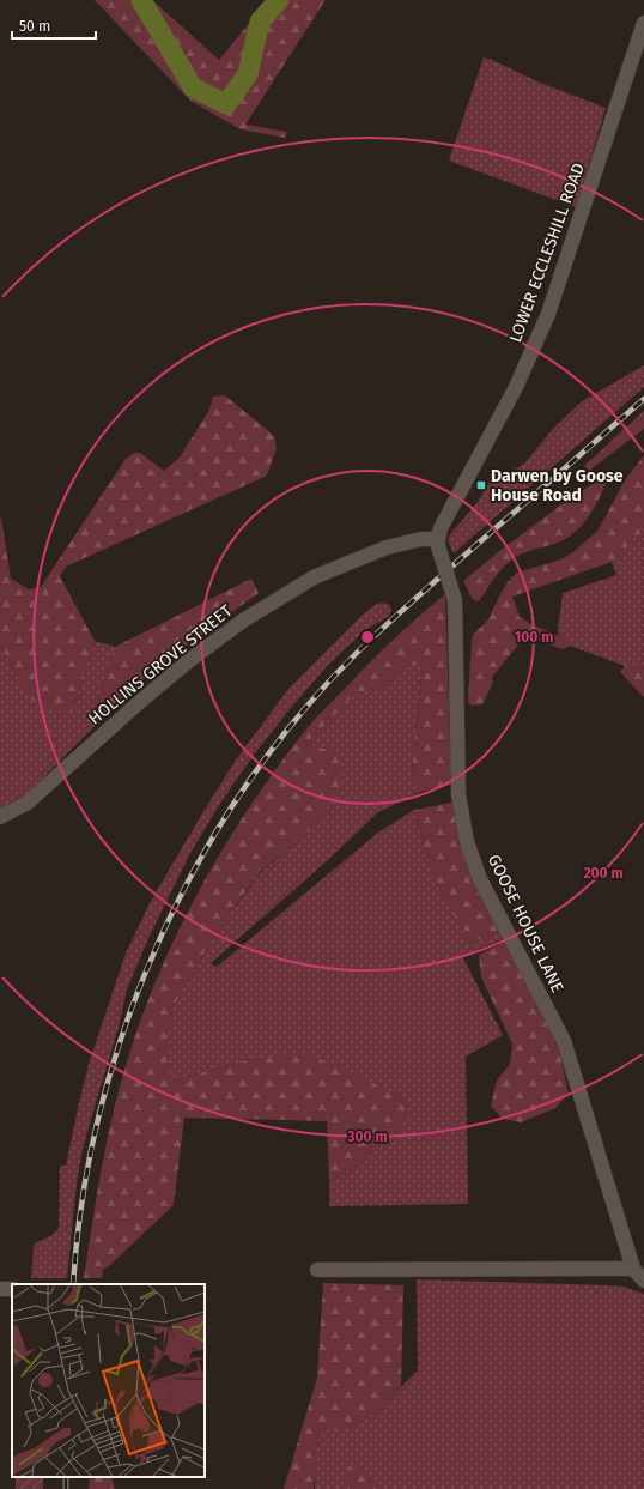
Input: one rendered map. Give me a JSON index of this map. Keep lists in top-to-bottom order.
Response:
{
  "streets": {
    "street": ["LOWER ECCLESHILL ROAD", "HOLLINS GROVE STREET", "GOOSE HOUSE LANE"]
  },
  "crossings": [
    ["LOWER ECCLESHILL ROAD", "HOLLINS GROVE STREET"],
    ["LOWER ECCLESHILL ROAD", "GOOSE HOUSE LANE"],
    ["HOLLINS GROVE STREET", "GOOSE HOUSE LANE"]
  ],
  "places": {
    "transit": ["Darwen by Goose House Road"]
  },
  "scale_bar": "50 m",
  "rings": ["100 m", "200 m", "300 m"]
}
